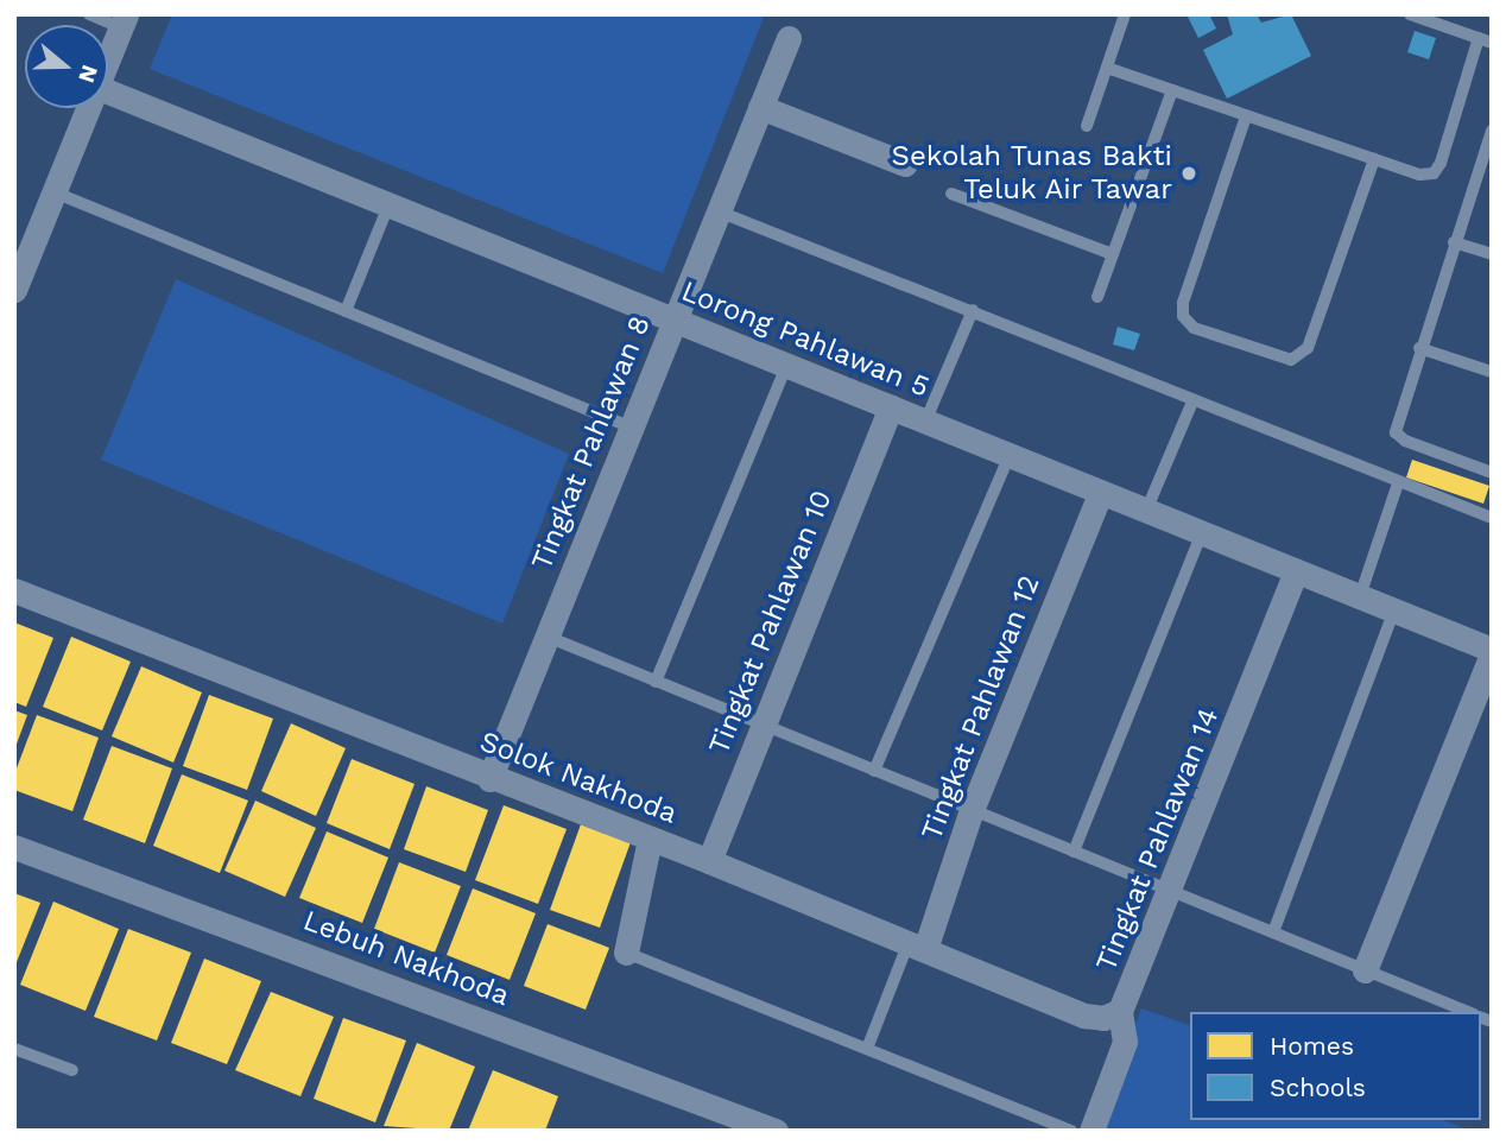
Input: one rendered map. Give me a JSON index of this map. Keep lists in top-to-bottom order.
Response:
{
  "streets": {
    "street": [
      "Lorong Pahlawan 5",
      "Tingkat Pahlawan 8",
      "Tingkat Pahlawan 10",
      "Tingkat Pahlawan 12",
      "Solok Nakhoda",
      "Tingkat Pahlawan 14",
      "Lebuh Nakhoda"
    ]
  },
  "crossings": [
    ["Lorong Pahlawan 5", "Tingkat Pahlawan 8"],
    ["Lorong Pahlawan 5", "Tingkat Pahlawan 10"],
    ["Lorong Pahlawan 5", "Tingkat Pahlawan 12"],
    ["Lorong Pahlawan 5", "Tingkat Pahlawan 14"],
    ["Tingkat Pahlawan 8", "Solok Nakhoda"],
    ["Tingkat Pahlawan 10", "Solok Nakhoda"],
    ["Tingkat Pahlawan 12", "Solok Nakhoda"],
    ["Solok Nakhoda", "Tingkat Pahlawan 14"]
  ],
  "places": ["Sekolah Tunas Bakti Teluk Air Tawar"],
  "legend": ["Homes", "Schools"],
  "north": "right"
}
